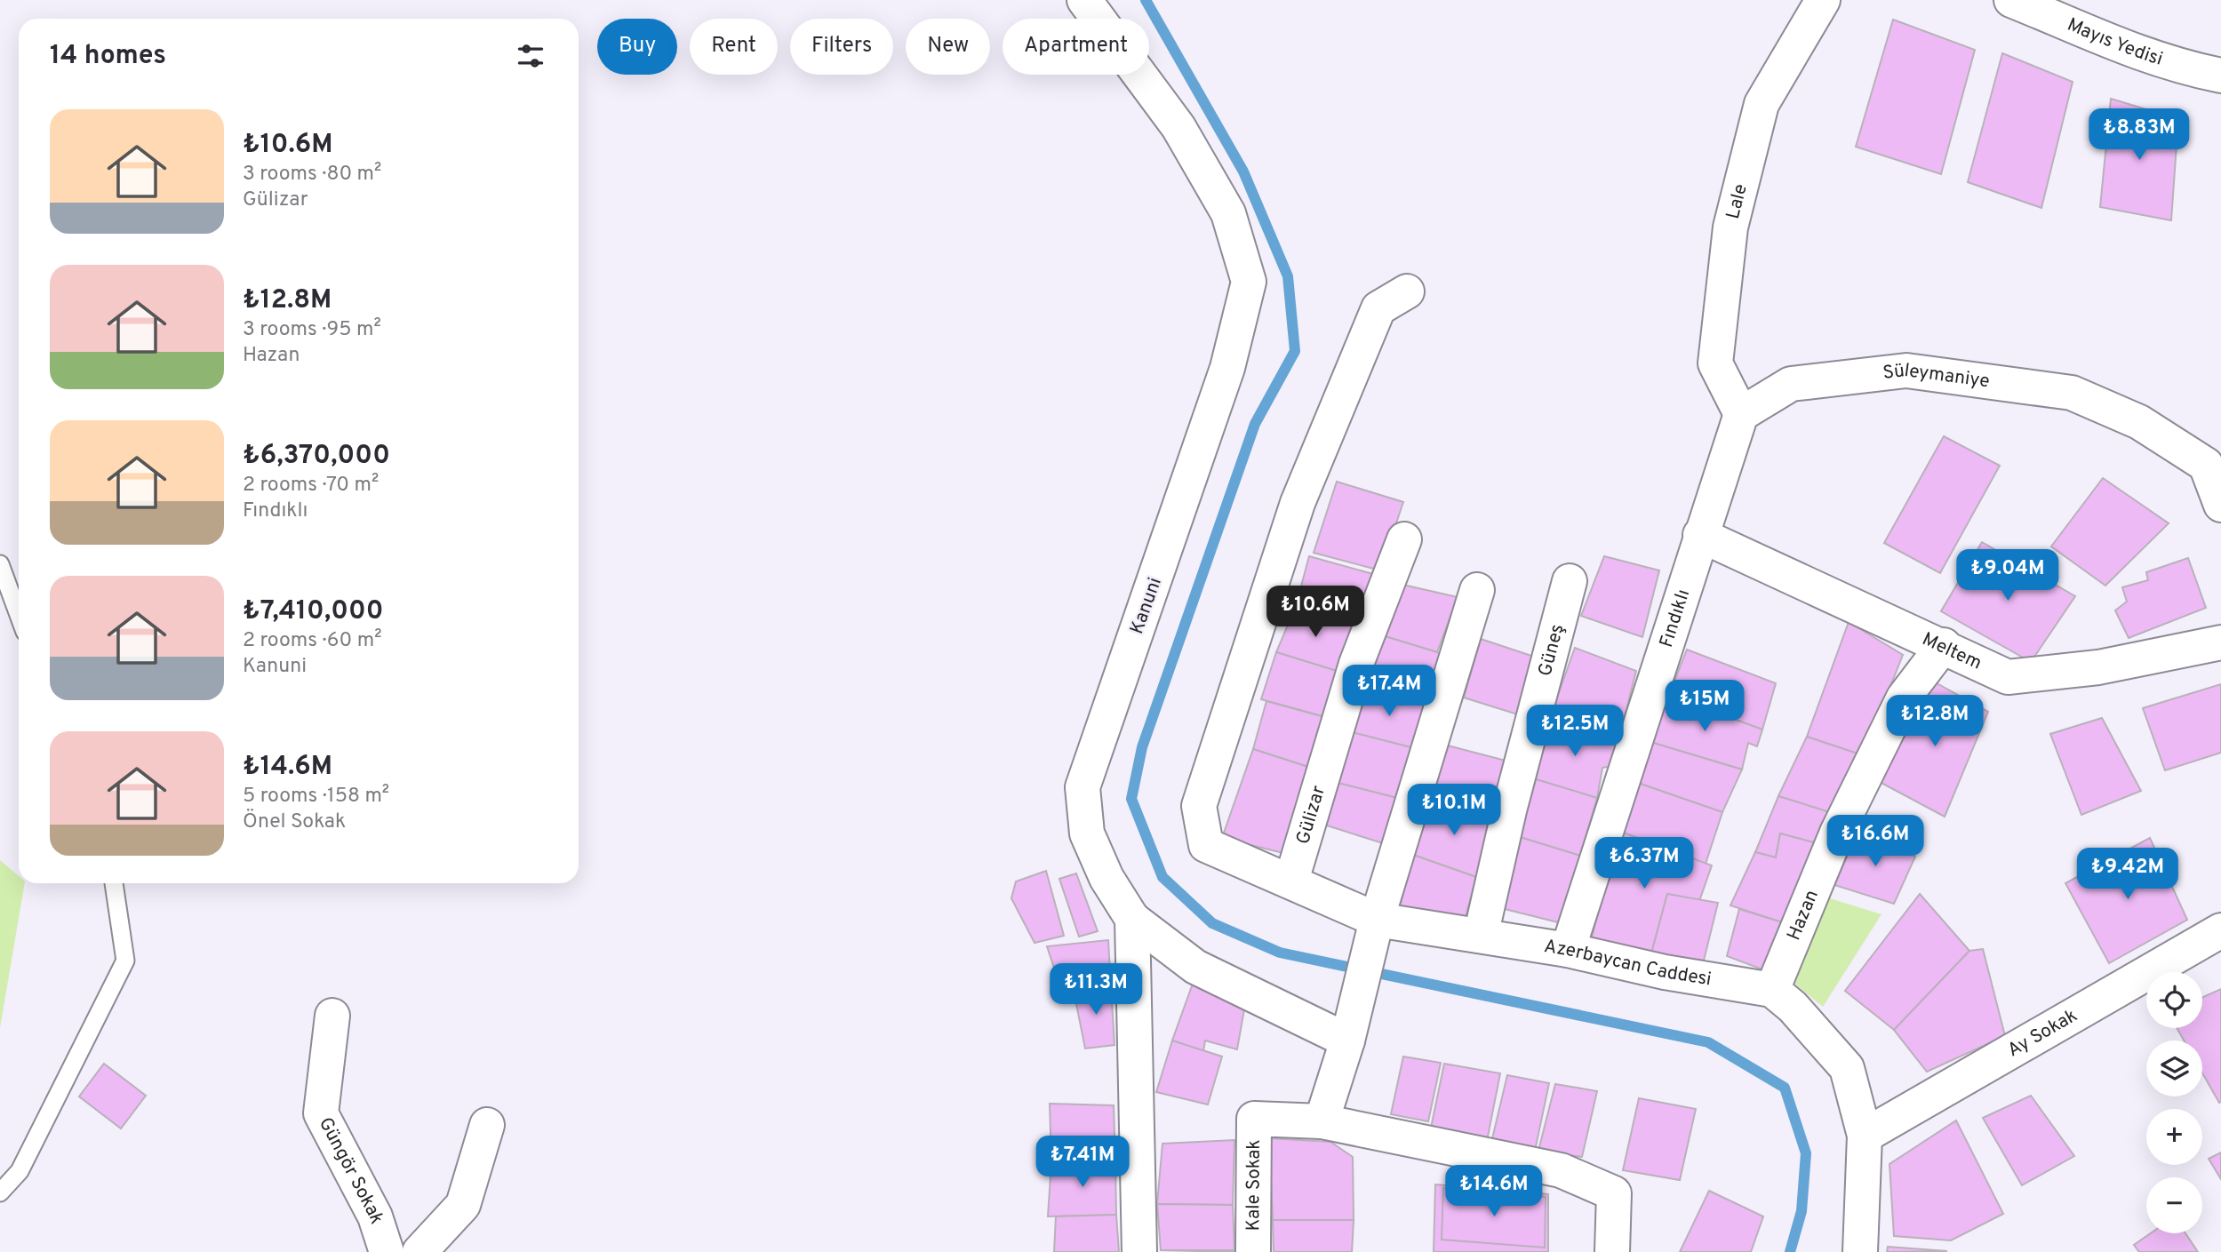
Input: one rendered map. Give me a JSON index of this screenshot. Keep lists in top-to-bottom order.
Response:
{
  "streets": {
    "street": [
      "Mayıs Yedisi",
      "Lale",
      "Süleymaniye",
      "Kanuni",
      "Fındıklı",
      "Güneş",
      "Meltem",
      "Gülizar",
      "Hazan",
      "Azerbaycan Caddesi",
      "Ay Sokak",
      "Güngör Sokak",
      "Kale Sokak"
    ]
  },
  "crossings": [
    ["Lale", "Süleymaniye"],
    ["Fındıklı", "Meltem"],
    ["Fındıklı", "Azerbaycan Caddesi"],
    ["Güneş", "Azerbaycan Caddesi"],
    ["Meltem", "Hazan"],
    ["Gülizar", "Azerbaycan Caddesi"],
    ["Hazan", "Azerbaycan Caddesi"]
  ],
  "page": {
    "chip": [
      "Buy",
      "Rent",
      "Filters",
      "New",
      "Apartment"
    ],
    "heading": "14 homes",
    "list": [
      {
        "name": "₺10.6M",
        "note": "3 rooms · 80 m² · Gülizar"
      },
      {
        "name": "₺12.8M",
        "note": "3 rooms · 95 m² · Hazan"
      },
      {
        "name": "₺6,370,000",
        "note": "2 rooms · 70 m² · Fındıklı"
      },
      {
        "name": "₺7,410,000",
        "note": "2 rooms · 60 m² · Kanuni"
      },
      {
        "name": "₺14.6M",
        "note": "5 rooms · 158 m² · Önel Sokak"
      }
    ],
    "price": [
      "₺8.83M",
      "₺9.04M",
      "₺10.6M",
      "₺17.4M",
      "₺15M",
      "₺12.8M",
      "₺12.5M",
      "₺10.1M",
      "₺16.6M",
      "₺6.37M",
      "₺9.42M",
      "₺11.3M",
      "₺7.41M",
      "₺14.6M"
    ],
    "map_buttons": ["+", "−"]
  }
}
